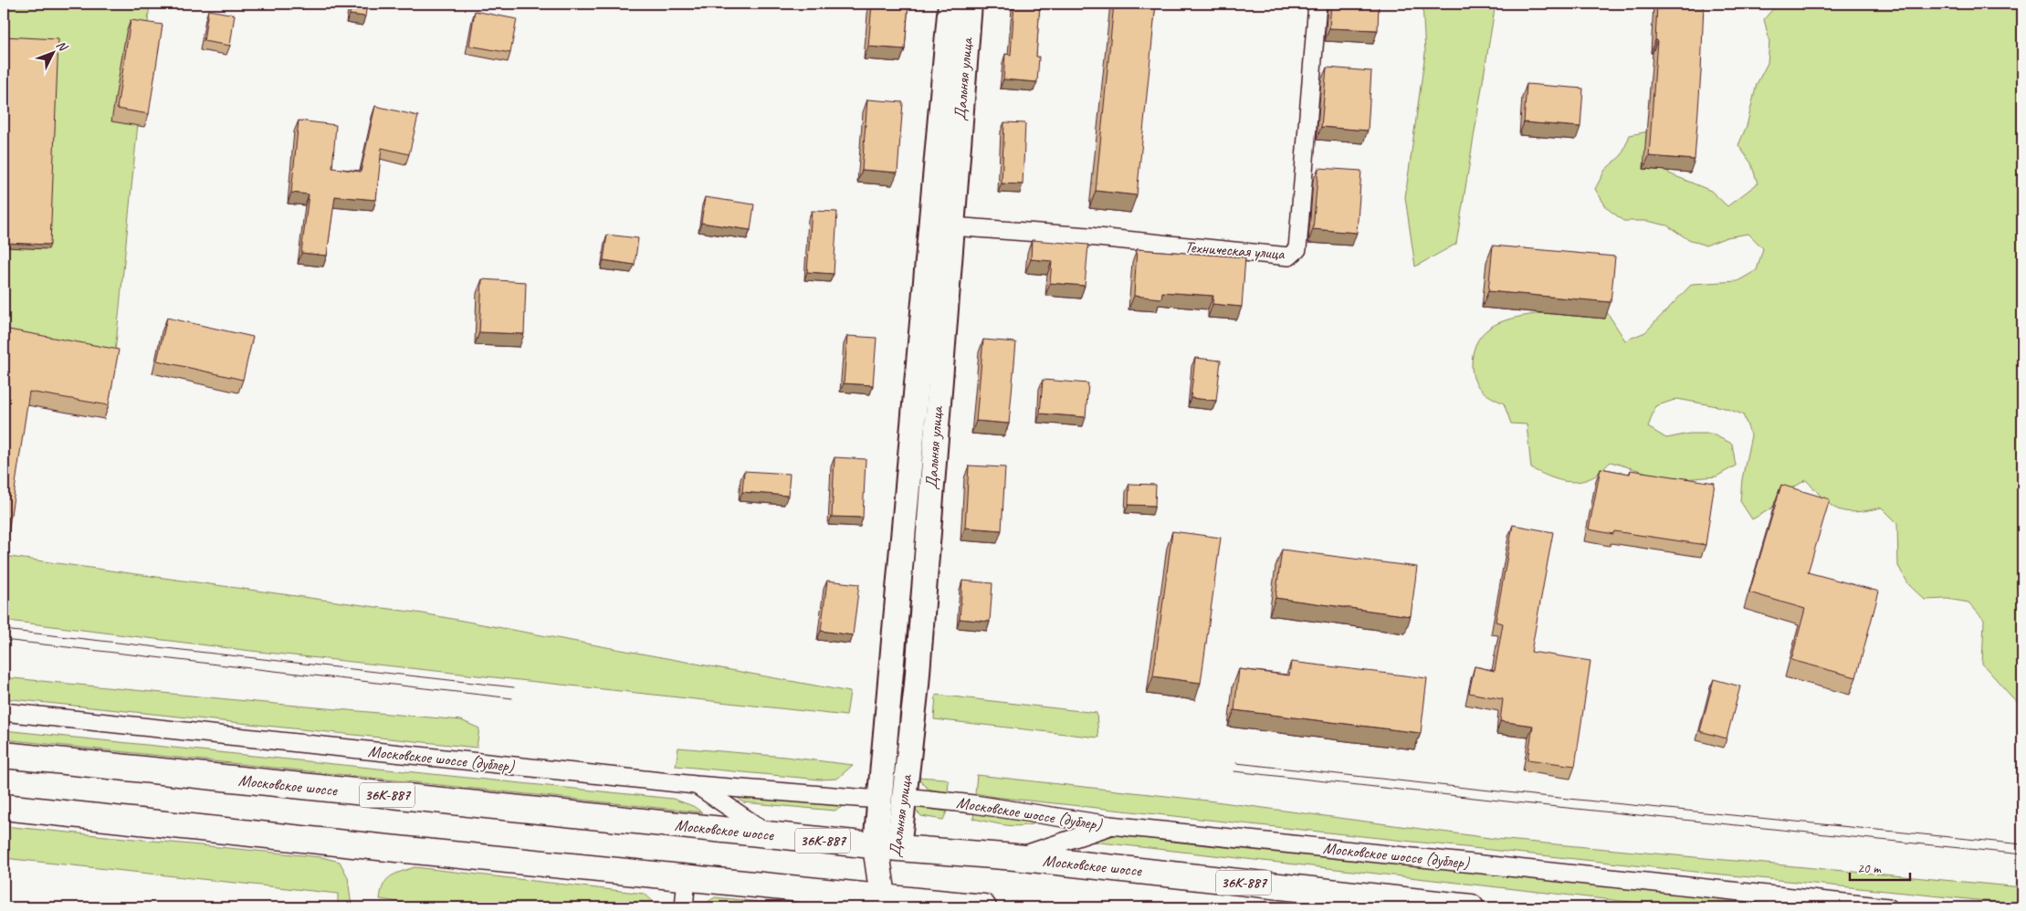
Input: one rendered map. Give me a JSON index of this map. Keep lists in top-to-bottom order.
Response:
{
  "streets": {
    "main road": ["Дальняя улица", "Московское шоссе", "36К-887"],
    "street": ["Техническая улица", "Московское шоссе (дублер)"]
  },
  "crossings": [
    ["Дальняя улица", "Техническая улица"],
    ["Дальняя улица", "Московское шоссе (дублер)"],
    ["Дальняя улица", "Московское шоссе"]
  ],
  "scale_bar": "20 m",
  "north": "top right"
}
